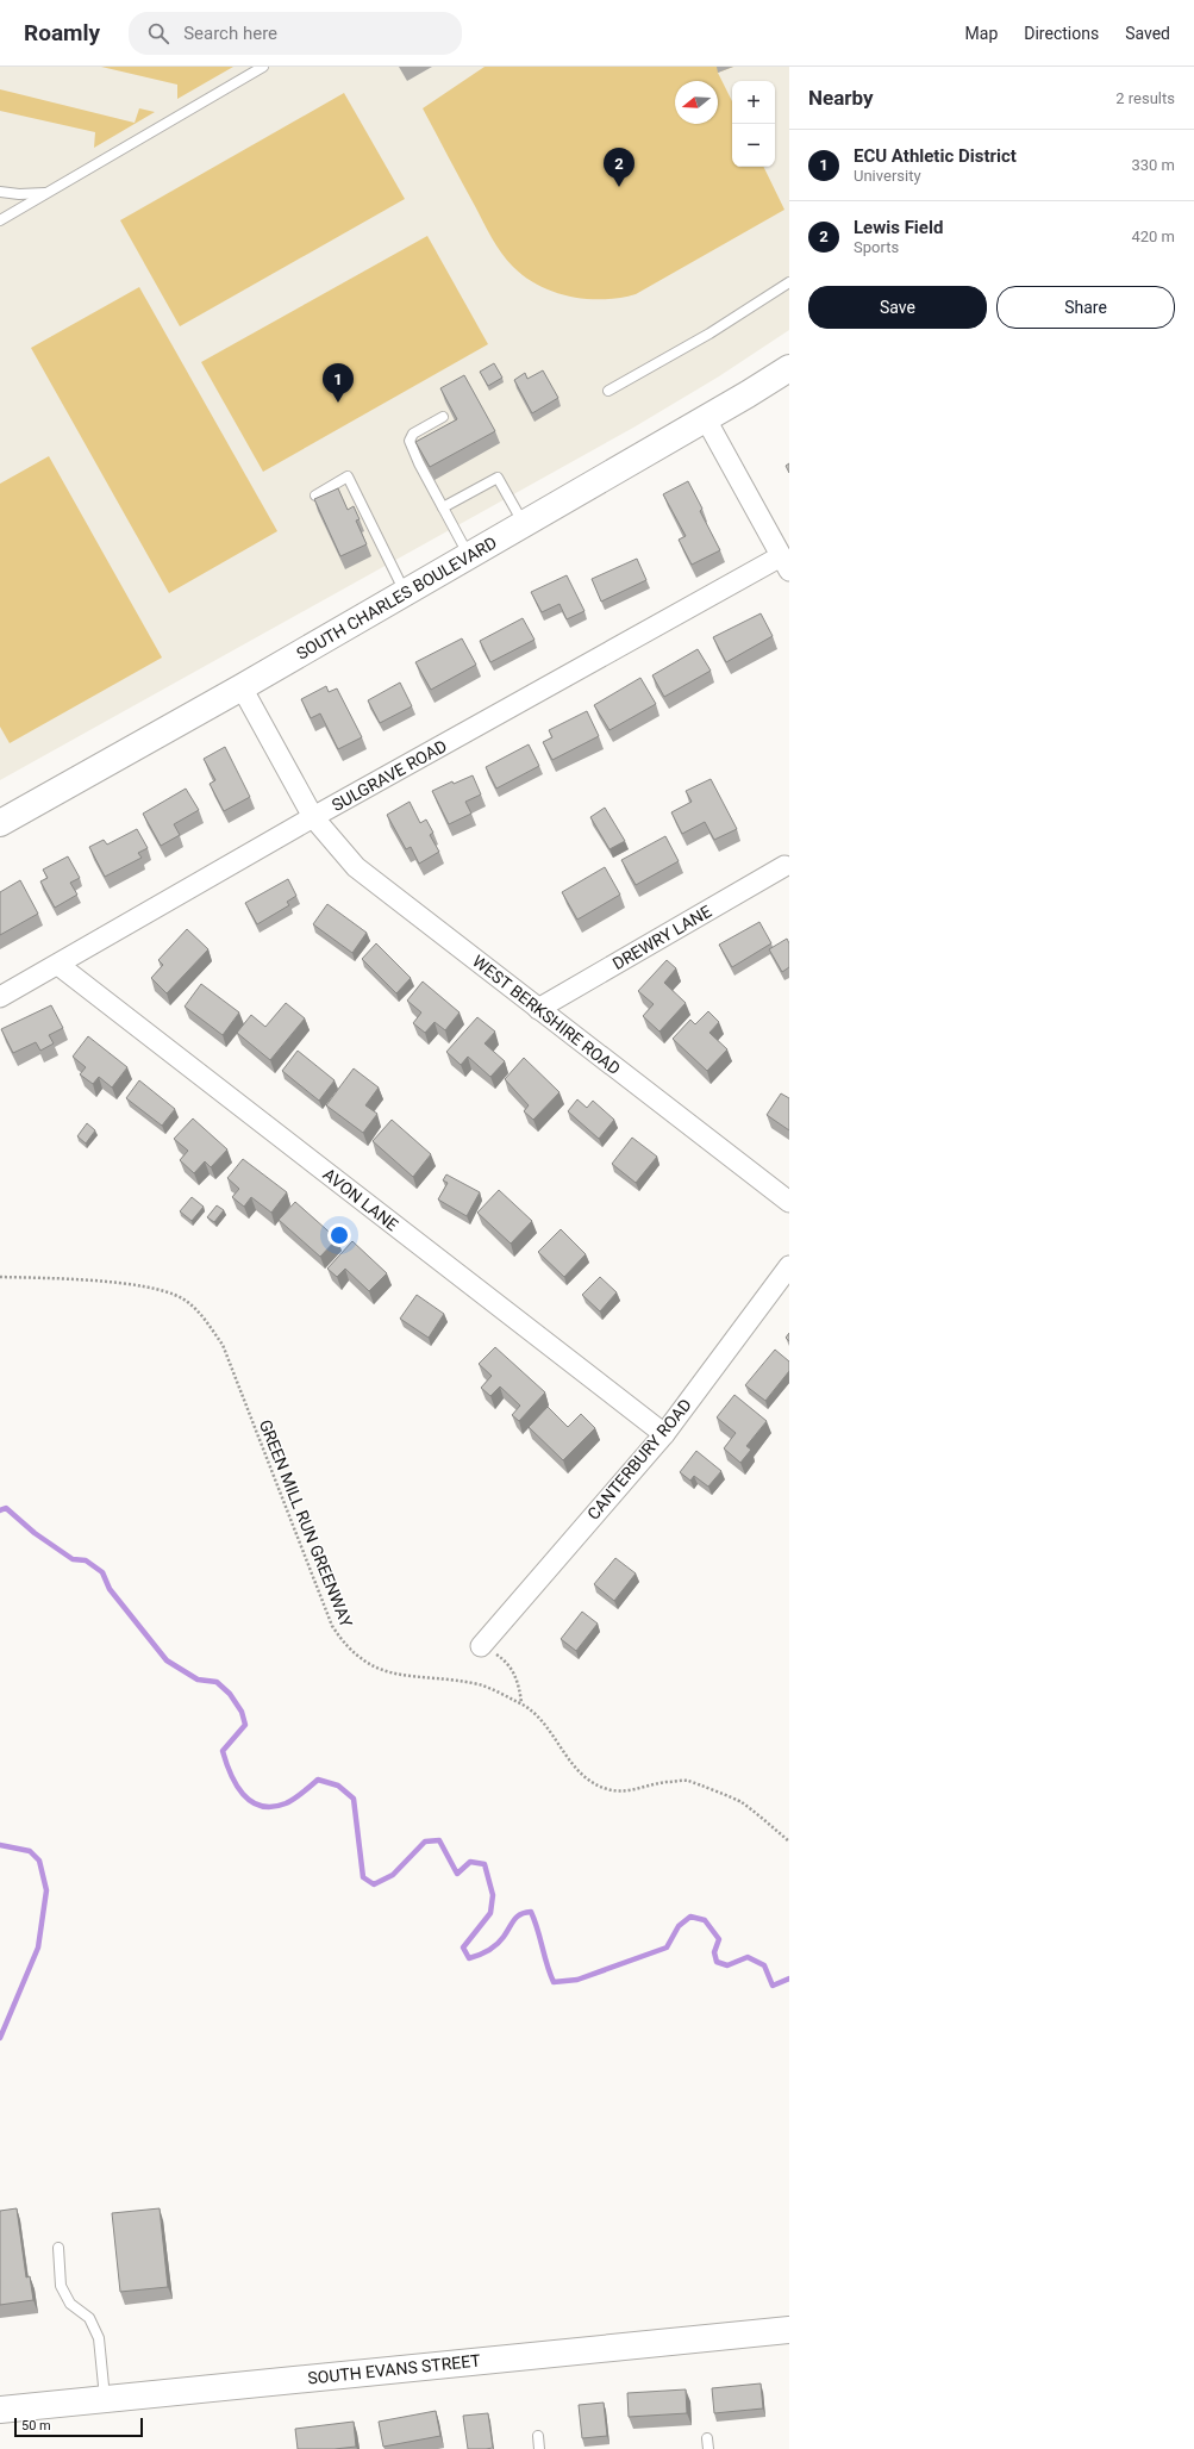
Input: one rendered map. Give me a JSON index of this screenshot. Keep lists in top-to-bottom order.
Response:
{
  "streets": {
    "main road": ["SOUTH CHARLES BOULEVARD", "SOUTH EVANS STREET"],
    "street": [
      "SULGRAVE ROAD",
      "DREWRY LANE",
      "WEST BERKSHIRE ROAD",
      "AVON LANE",
      "CANTERBURY ROAD"
    ],
    "path": ["GREEN MILL RUN GREENWAY"]
  },
  "crossings": [
    ["SOUTH CHARLES BOULEVARD", "WEST BERKSHIRE ROAD"],
    ["SULGRAVE ROAD", "WEST BERKSHIRE ROAD"],
    ["SULGRAVE ROAD", "AVON LANE"],
    ["DREWRY LANE", "WEST BERKSHIRE ROAD"],
    ["AVON LANE", "CANTERBURY ROAD"]
  ],
  "scale_bar": "50 m",
  "north": "left",
  "page": {
    "header": "Roamly",
    "search": "Search here",
    "nav": ["Map", "Directions", "Saved"],
    "heading": ["Nearby", "2 results"],
    "map_buttons": ["+", "−"],
    "list": [
      {
        "mark": "1",
        "name": "ECU Athletic District",
        "note": "University",
        "value": "330 m"
      },
      {
        "mark": "2",
        "name": "Lewis Field",
        "note": "Sports",
        "value": "420 m"
      }
    ],
    "pins": ["2", "1"],
    "buttons": ["Save", "Share"],
    "scale": "50 m"
  }
}
